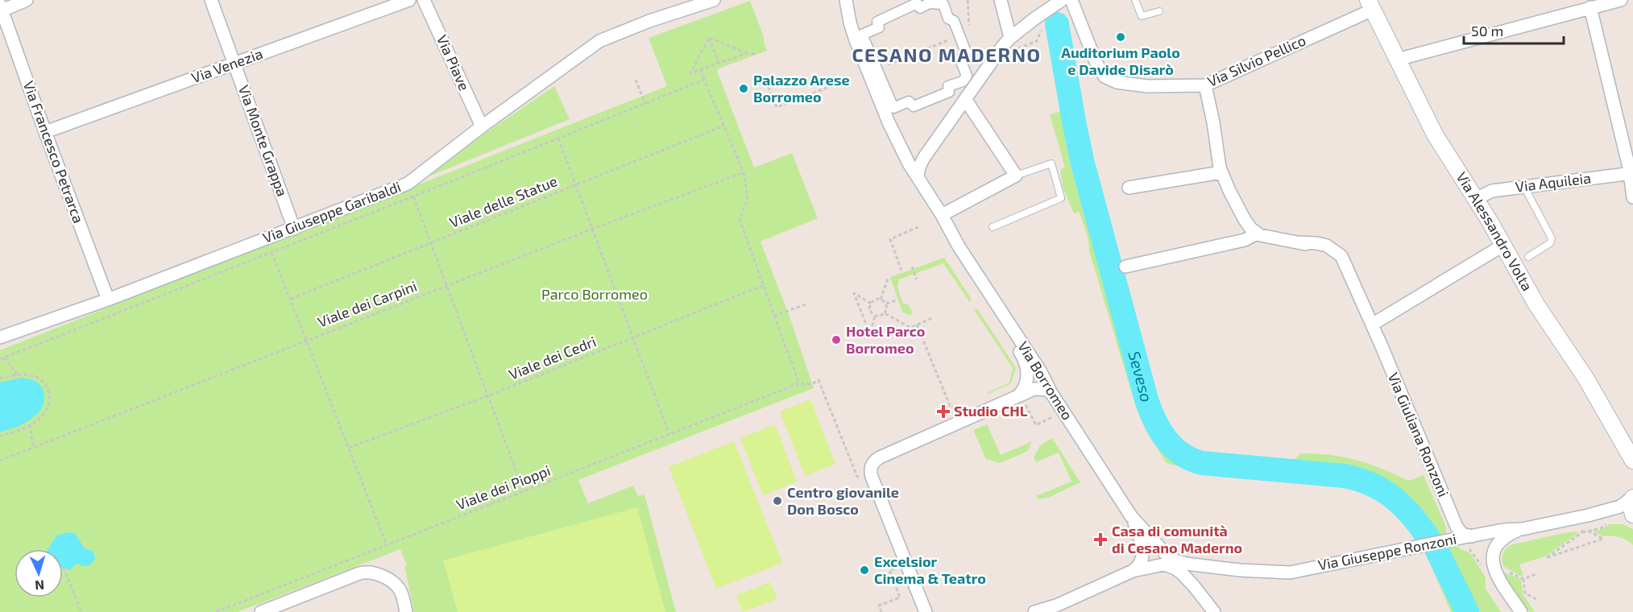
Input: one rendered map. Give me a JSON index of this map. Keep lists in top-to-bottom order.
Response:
{
  "streets": {
    "street": [
      "Via Silvio Pellico",
      "Via Piave",
      "Via Venezia",
      "Via Monte Grappa",
      "Via Francesco Petrarca",
      "Via Aquileia",
      "Via Giuseppe Garibaldi",
      "Via Alessandro Volta",
      "Via Borromeo",
      "Via Giuliana Ronzoni",
      "Via Giuseppe Ronzoni"
    ],
    "path": [
      "Viale delle Statue",
      "Viale dei Carpini",
      "Viale dei Cedri",
      "Viale dei Pioppi"
    ]
  },
  "crossings": [
    ["Via Silvio Pellico", "Via Alessandro Volta"],
    ["Via Piave", "Via Giuseppe Garibaldi"],
    ["Via Venezia", "Via Monte Grappa"],
    ["Via Venezia", "Via Francesco Petrarca"],
    ["Via Monte Grappa", "Via Giuseppe Garibaldi"],
    ["Via Francesco Petrarca", "Via Giuseppe Garibaldi"],
    ["Via Aquileia", "Via Alessandro Volta"],
    ["Via Borromeo", "Via Giuseppe Ronzoni"],
    ["Via Giuliana Ronzoni", "Via Giuseppe Ronzoni"]
  ],
  "districts": ["CESANO MADERNO"],
  "water": ["Seveso"],
  "parks": ["Parco Borromeo"],
  "places": {
    "other": [
      "Auditorium Paolo e Davide Disarò",
      "Palazzo Arese Borromeo",
      "Hotel Parco Borromeo",
      "Centro giovanile Don Bosco",
      "Excelsior Cinema & Teatro"
    ],
    "health": ["Studio CHL", "Casa di comunità di Cesano Maderno"]
  },
  "scale_bar": "50 m",
  "north": "bottom"
}
